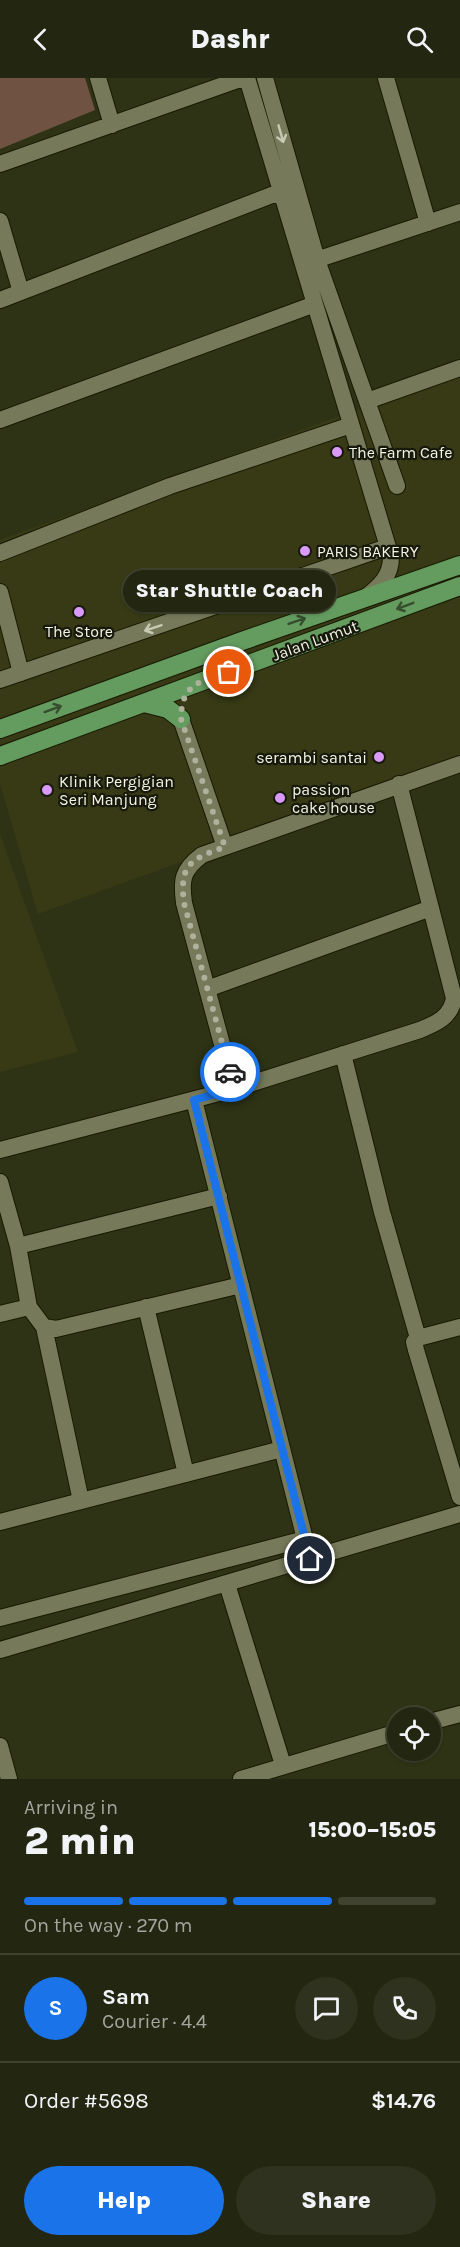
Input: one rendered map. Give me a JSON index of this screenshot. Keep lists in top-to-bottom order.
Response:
{
  "streets": {
    "main road": ["Jalan Lumut"]
  },
  "places": [
    "The Farm Cafe",
    "PARIS BAKERY",
    "The Store",
    "Star Shuttle Coach",
    "serambi santai",
    "Klinik Pergigian Seri Manjung",
    "passion cake house"
  ],
  "page": {
    "header": "Dashr",
    "bubble": "Star Shuttle Coach",
    "heading": ["2 min", "Arriving in", "15:00–15:05"],
    "panel": [
      "Sam",
      "Courier · 4.4",
      "Order #5698",
      "$14.76"
    ],
    "bar": "On the way · 270 m",
    "round": "S",
    "buttons": ["Help", "Share"]
  }
}
